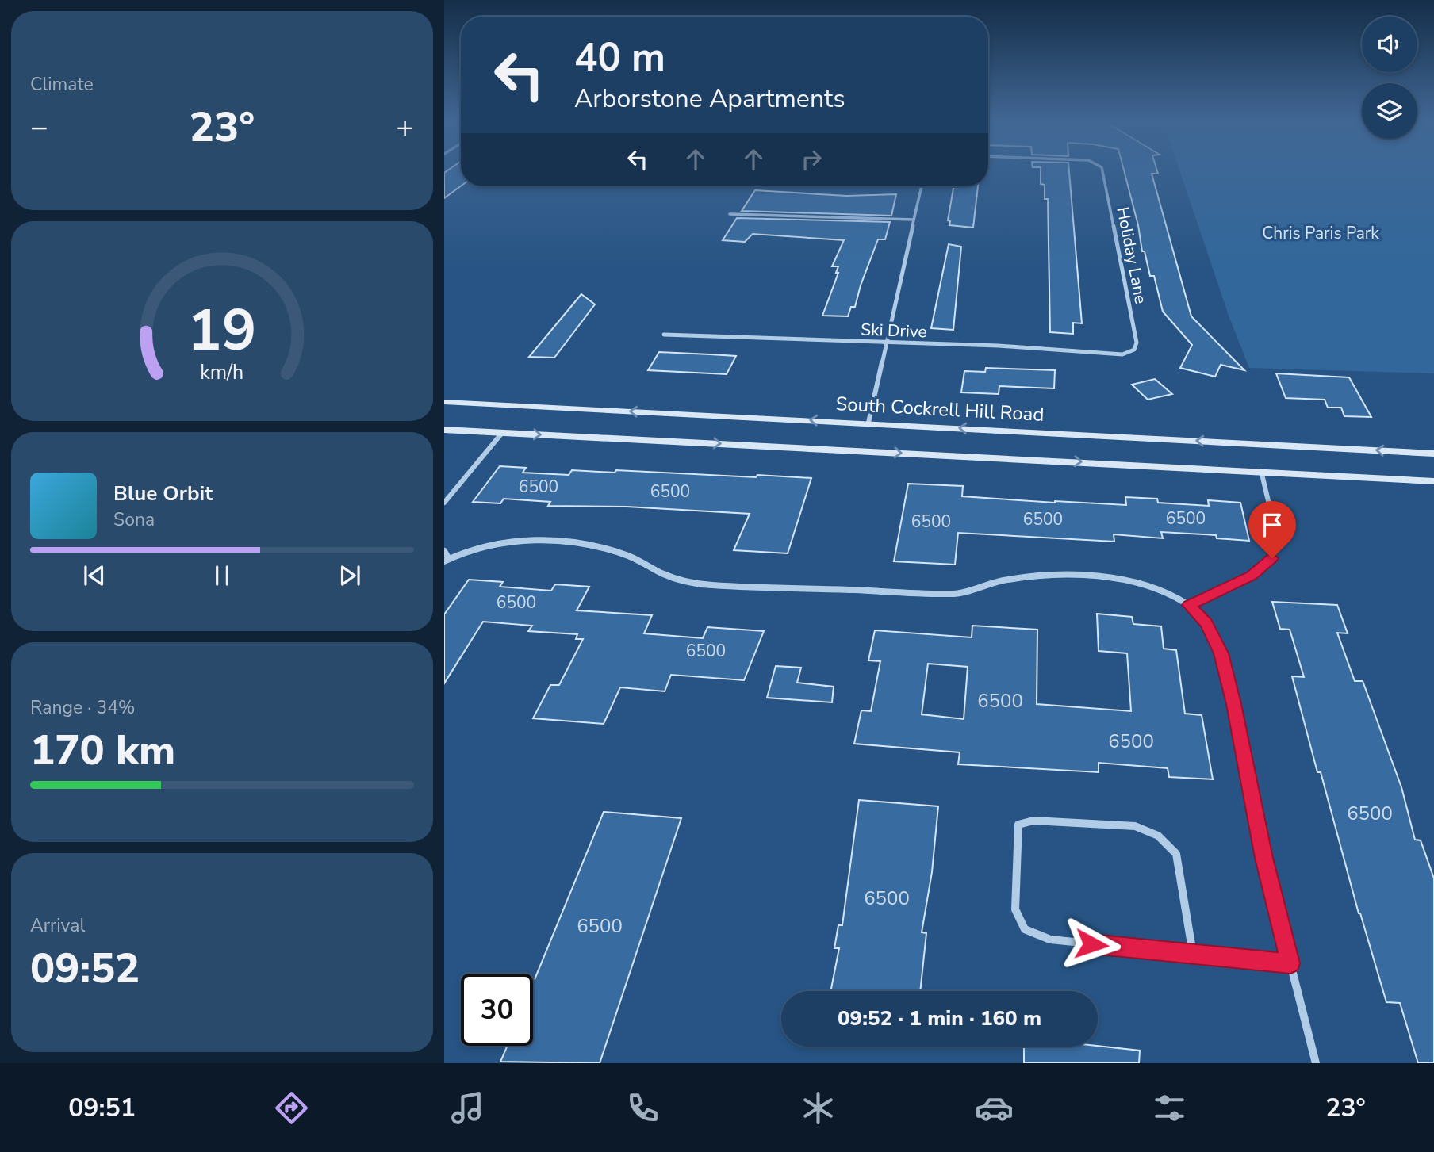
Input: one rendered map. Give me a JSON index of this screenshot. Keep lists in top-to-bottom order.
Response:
{
  "streets": {
    "main road": ["South Cockrell Hill Road"],
    "street": ["Holiday Lane", "Ski Drive"]
  },
  "crossings": [
    ["Holiday Lane", "Ski Drive"]
  ],
  "parks": ["Chris Paris Park"],
  "house_numbers": [
    "6500",
    "6500",
    "6500",
    "6500",
    "6500",
    "6500",
    "6500",
    "6500",
    "6500",
    "6500",
    "6500",
    "6500"
  ],
  "page": {
    "tile": [
      "Climate",
      ["Range · 34%", "170 km"],
      ["Arrival", "09:52"]
    ],
    "turn": ["40 m", "Arborstone Apartments"],
    "heat": ["−", "23°", "+"],
    "song": ["Blue Orbit", "Sona"],
    "limit": "30",
    "trip": "09:52 · 1 min · 160 m",
    "tabs": ["09:51", "23°"],
    "gauge": ["19", "km/h"]
  }
}
